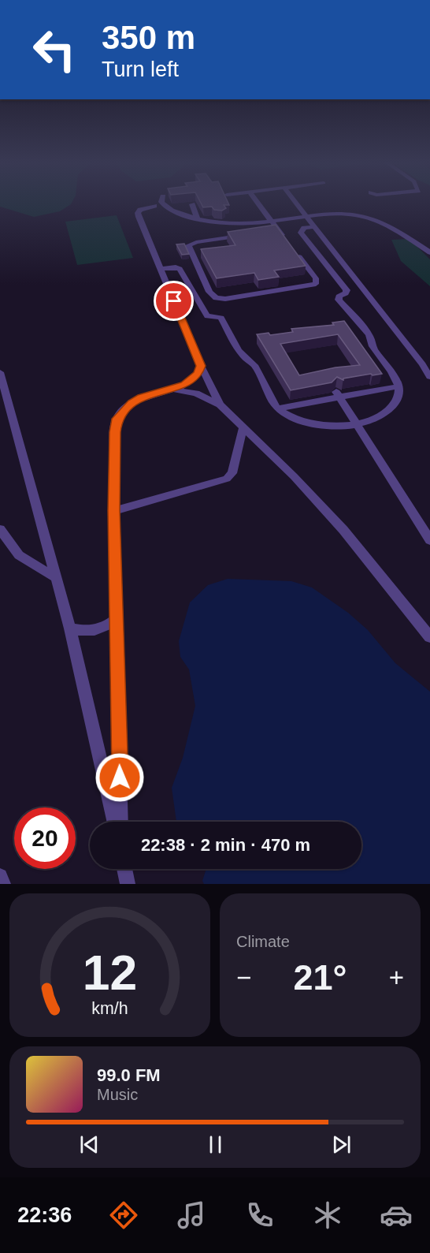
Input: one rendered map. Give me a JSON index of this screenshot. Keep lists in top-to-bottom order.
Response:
{
  "page": {
    "turn": ["350 m", "Turn left"],
    "limit": "20",
    "trip": "22:38 · 2 min · 470 m",
    "tile": "Climate",
    "heat": ["−", "21°", "+"],
    "song": ["99.0 FM", "Music"],
    "tabs": "22:36",
    "gauge": ["12", "km/h"]
  }
}
